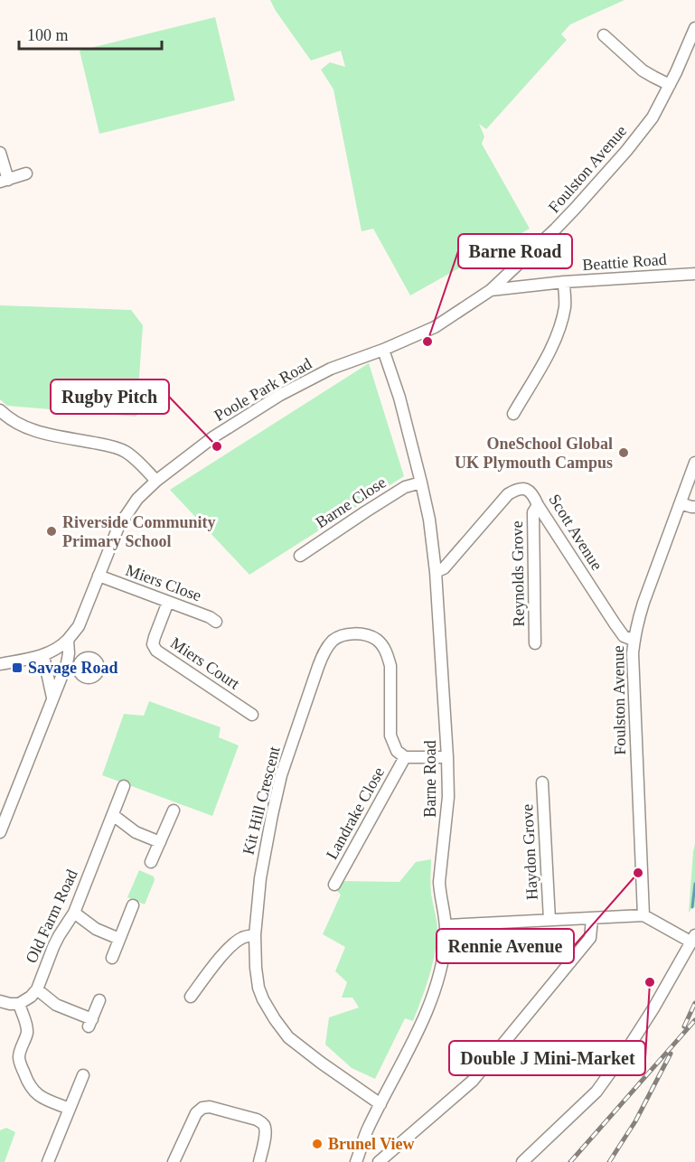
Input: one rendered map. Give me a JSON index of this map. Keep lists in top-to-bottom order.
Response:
{
  "streets": {
    "street": [
      "Foulston Avenue",
      "Beattie Road",
      "Poole Park Road",
      "Barne Close",
      "Scott Avenue",
      "Reynolds Grove",
      "Miers Close",
      "Miers Court",
      "Barne Road",
      "Kit Hill Crescent",
      "Landrake Close",
      "Haydon Grove",
      "Old Farm Road"
    ]
  },
  "crossings": [
    ["Foulston Avenue", "Beattie Road"],
    ["Foulston Avenue", "Poole Park Road"],
    ["Foulston Avenue", "Scott Avenue"],
    ["Foulston Avenue", "Barne Road"],
    ["Poole Park Road", "Miers Close"],
    ["Poole Park Road", "Barne Road"],
    ["Barne Close", "Barne Road"],
    ["Scott Avenue", "Reynolds Grove"],
    ["Scott Avenue", "Barne Road"],
    ["Miers Close", "Miers Court"],
    ["Barne Road", "Kit Hill Crescent"],
    ["Kit Hill Crescent", "Landrake Close"]
  ],
  "places": {
    "other": [
      "Barne Road",
      "Rugby Pitch",
      "OneSchool Global UK Plymouth Campus",
      "Riverside Community Primary School",
      "Rennie Avenue",
      "Double J Mini-Market",
      "Brunel View"
    ],
    "transit": ["Savage Road"]
  },
  "scale_bar": "100 m"
}
